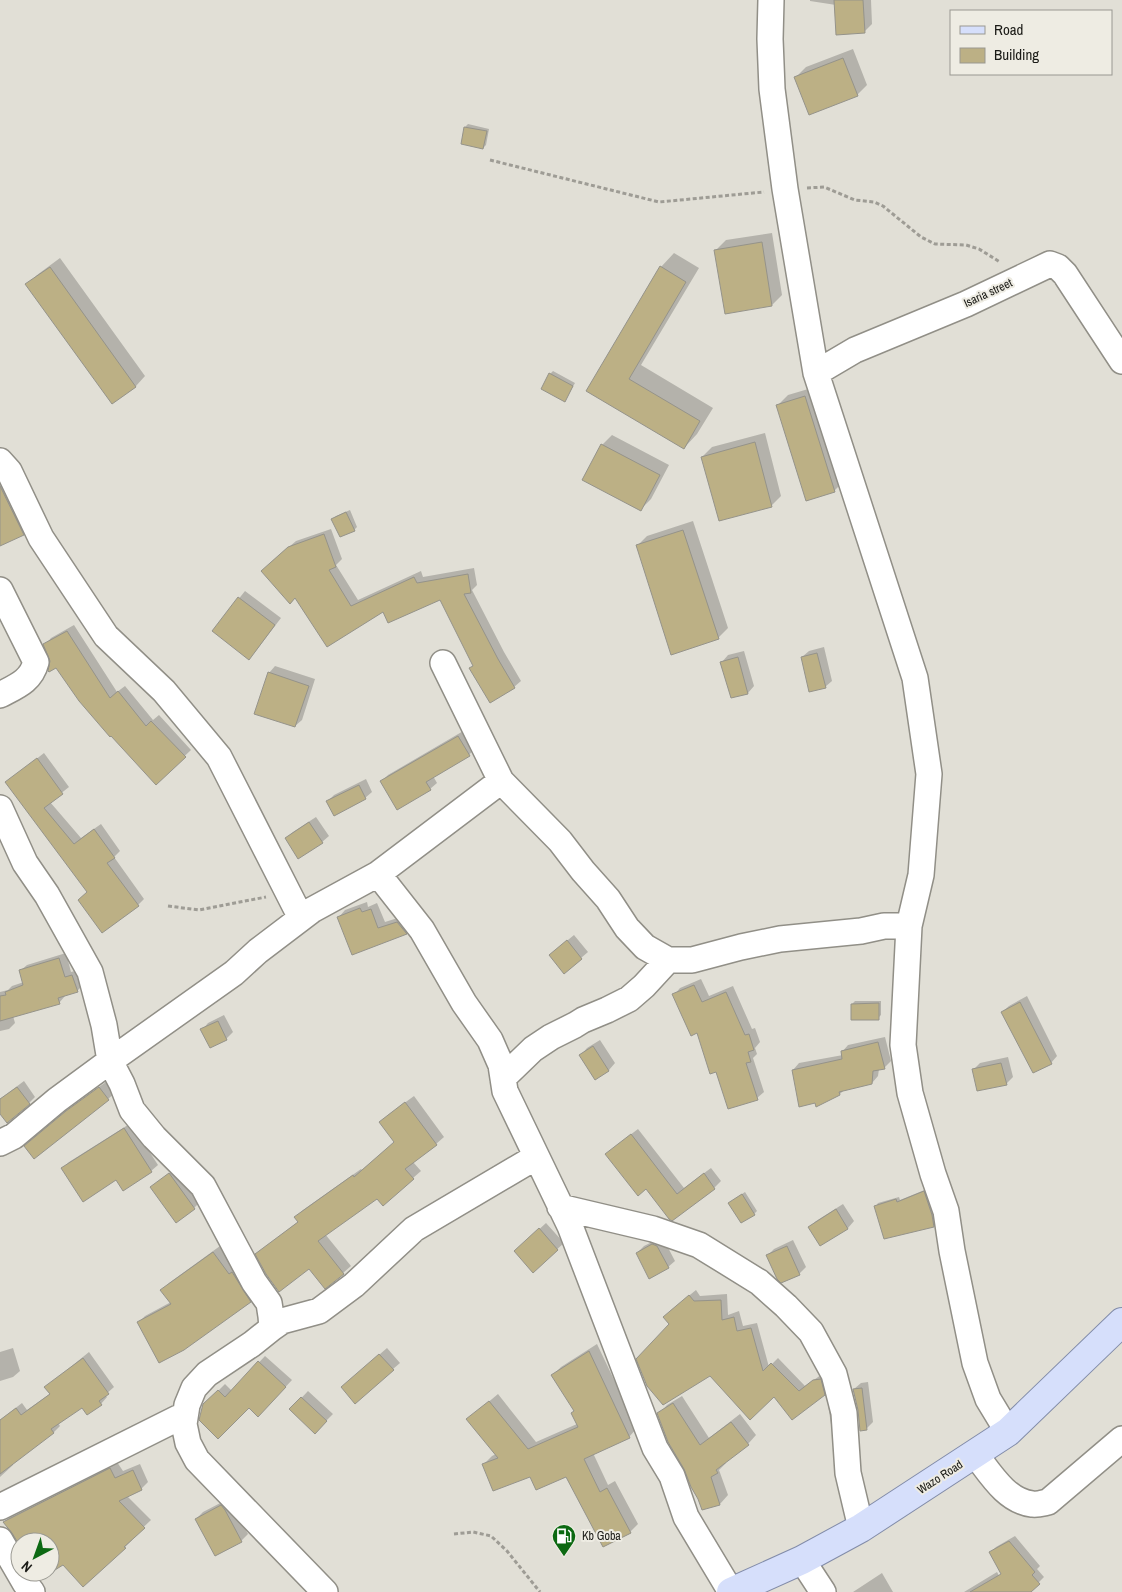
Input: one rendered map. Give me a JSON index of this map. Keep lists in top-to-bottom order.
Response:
{
  "streets": {
    "main road": ["Wazo Road"],
    "street": ["Isaria street"]
  },
  "places": {
    "fuel station": ["Kb Goba"]
  },
  "legend": ["Road", "Building"],
  "north": "bottom left"
}
